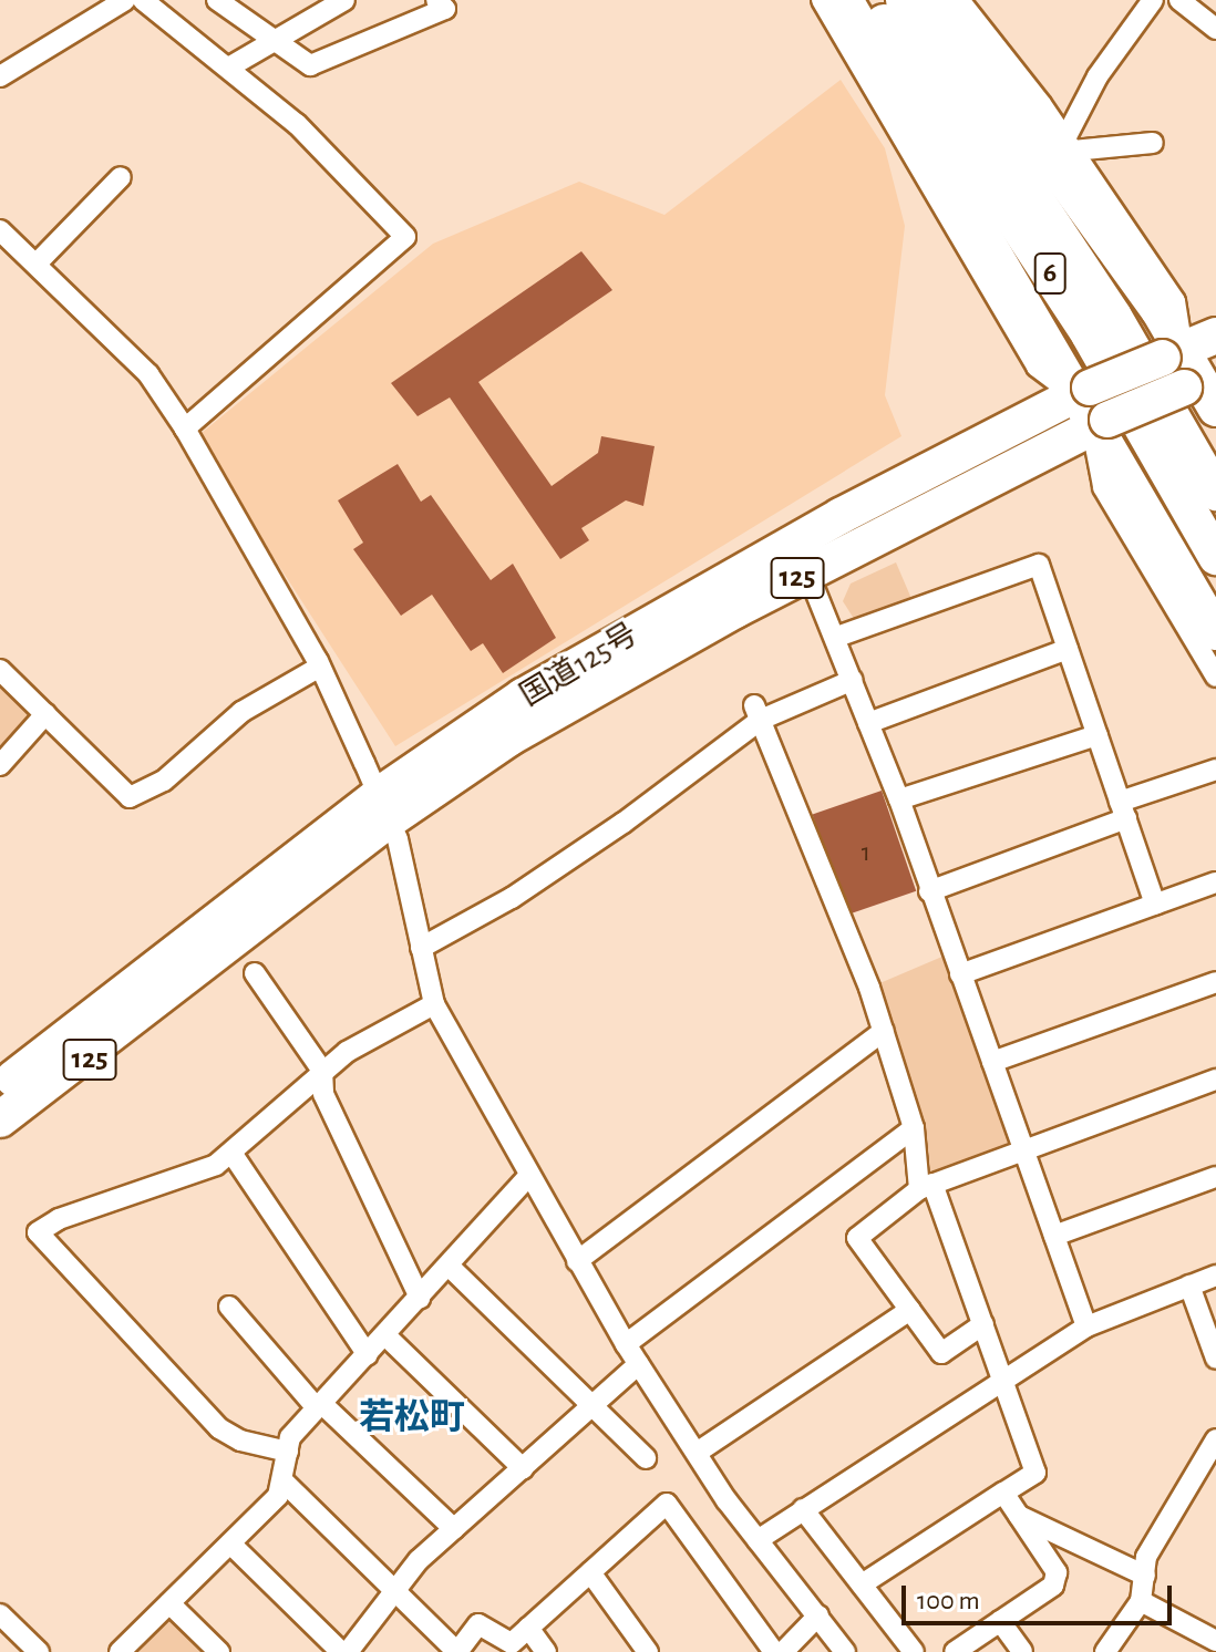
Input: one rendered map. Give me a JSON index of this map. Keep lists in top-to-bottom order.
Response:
{
  "streets": {
    "highway": ["6", "125", "国道125号"]
  },
  "crossings": [
    ["125", "国道125号"]
  ],
  "districts": ["若松町"],
  "house_numbers": ["1"],
  "scale_bar": "100 m"
}
